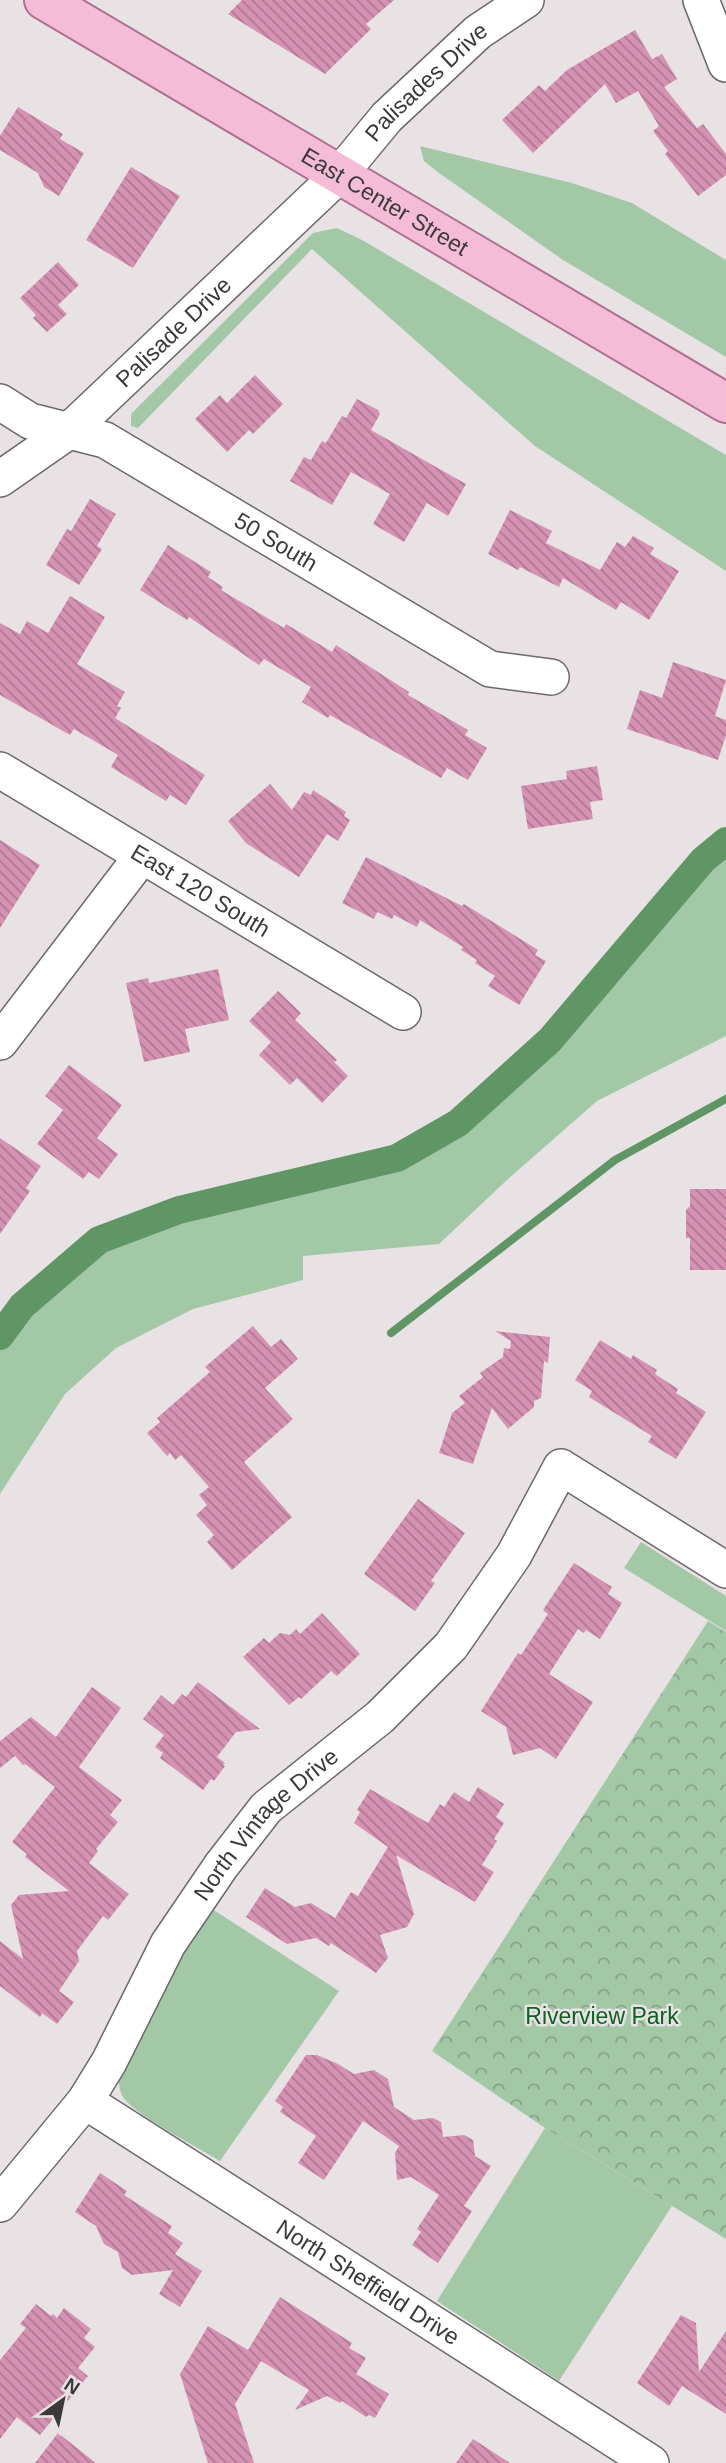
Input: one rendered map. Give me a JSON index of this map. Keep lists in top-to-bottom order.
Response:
{
  "streets": {
    "main road": ["East Center Street"],
    "street": [
      "Palisades Drive",
      "Palisade Drive",
      "50 South",
      "East 120 South",
      "North Vintage Drive",
      "North Sheffield Drive"
    ]
  },
  "crossings": [
    ["Palisades Drive", "East Center Street"],
    ["Palisades Drive", "Palisade Drive"],
    ["East Center Street", "Palisade Drive"],
    ["Palisade Drive", "50 South"],
    ["North Vintage Drive", "North Sheffield Drive"]
  ],
  "parks": ["Riverview Park"],
  "north": "top right"
}
